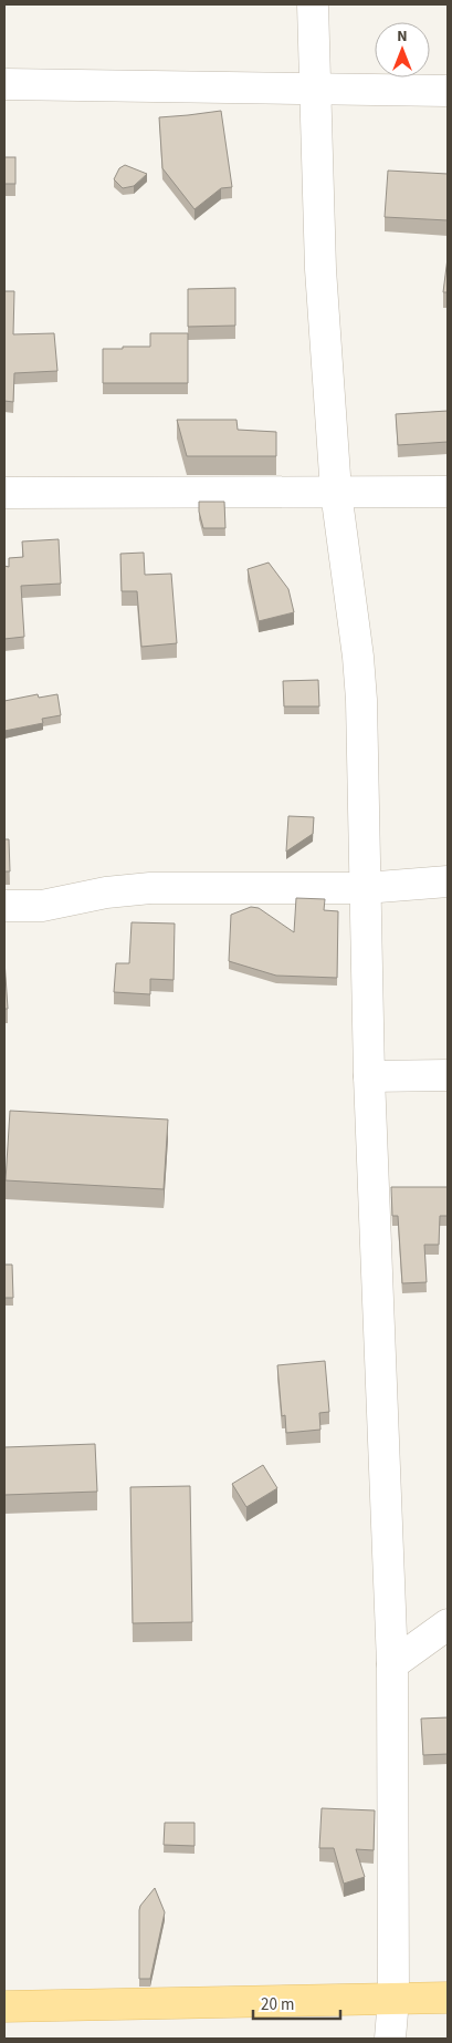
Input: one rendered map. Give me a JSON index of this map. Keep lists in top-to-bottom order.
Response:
{
  "scale_bar": "20 m",
  "north": "top"
}
